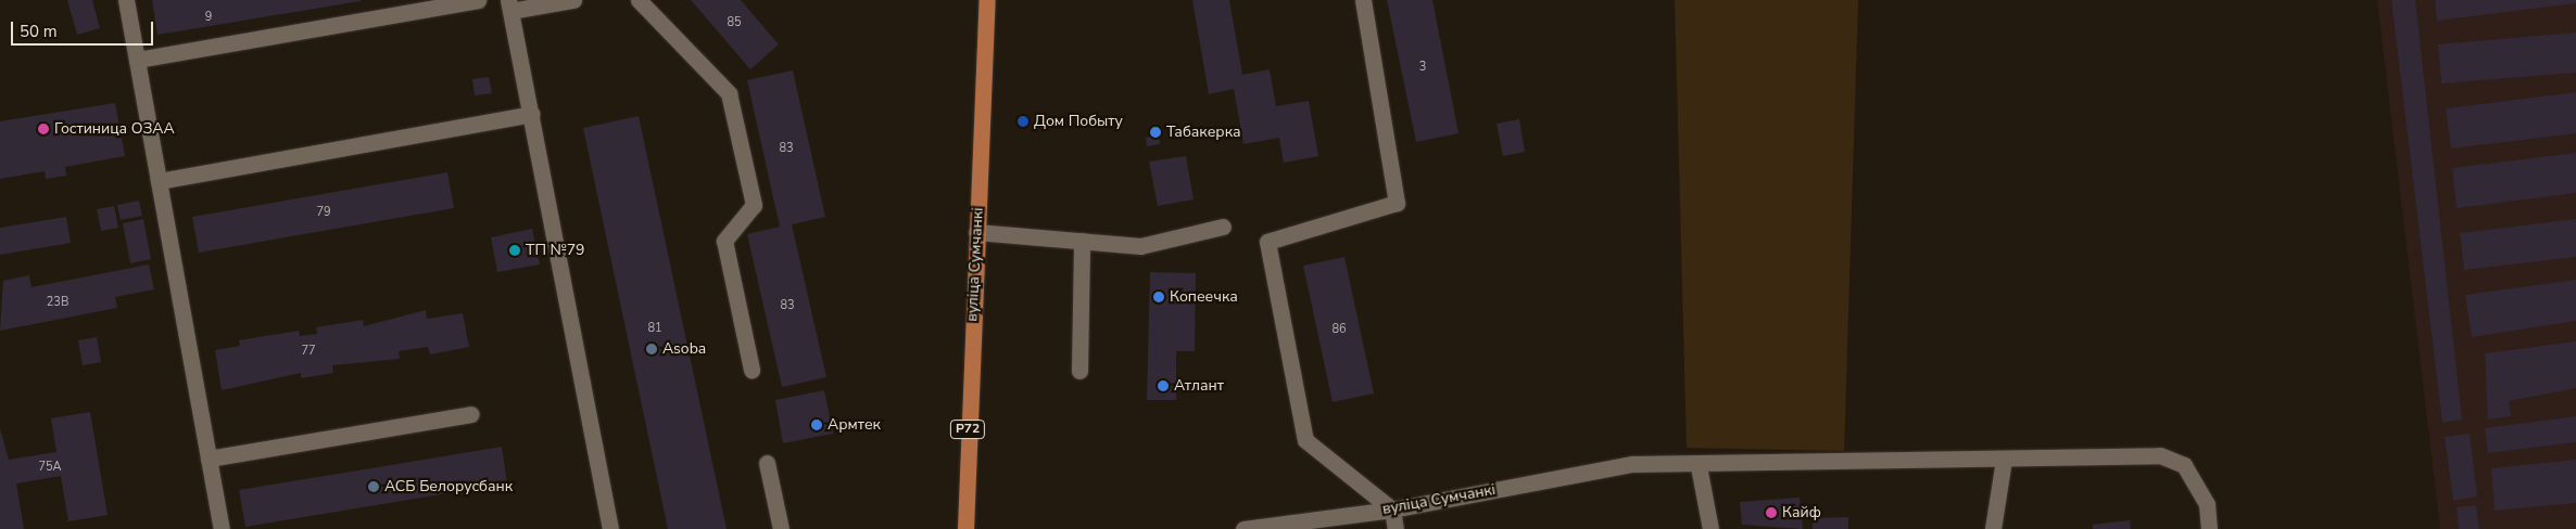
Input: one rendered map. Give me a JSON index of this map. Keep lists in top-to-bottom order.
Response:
{
  "streets": {
    "main road": ["вуліца Сумчанкі", "Р72"]
  },
  "places": [
    "Дом Побыту",
    "Гостиница ОЗАА",
    "Табакерка",
    "ТП №79",
    "Копеечка",
    "Asoba",
    "Атлант",
    "Армтек",
    "АСБ Белорусбанк",
    "Кайф"
  ],
  "house_numbers": [
    "9",
    "85",
    "3",
    "83",
    "79",
    "23В",
    "83",
    "81",
    "86",
    "77",
    "75А"
  ],
  "scale_bar": "50 m"
}
